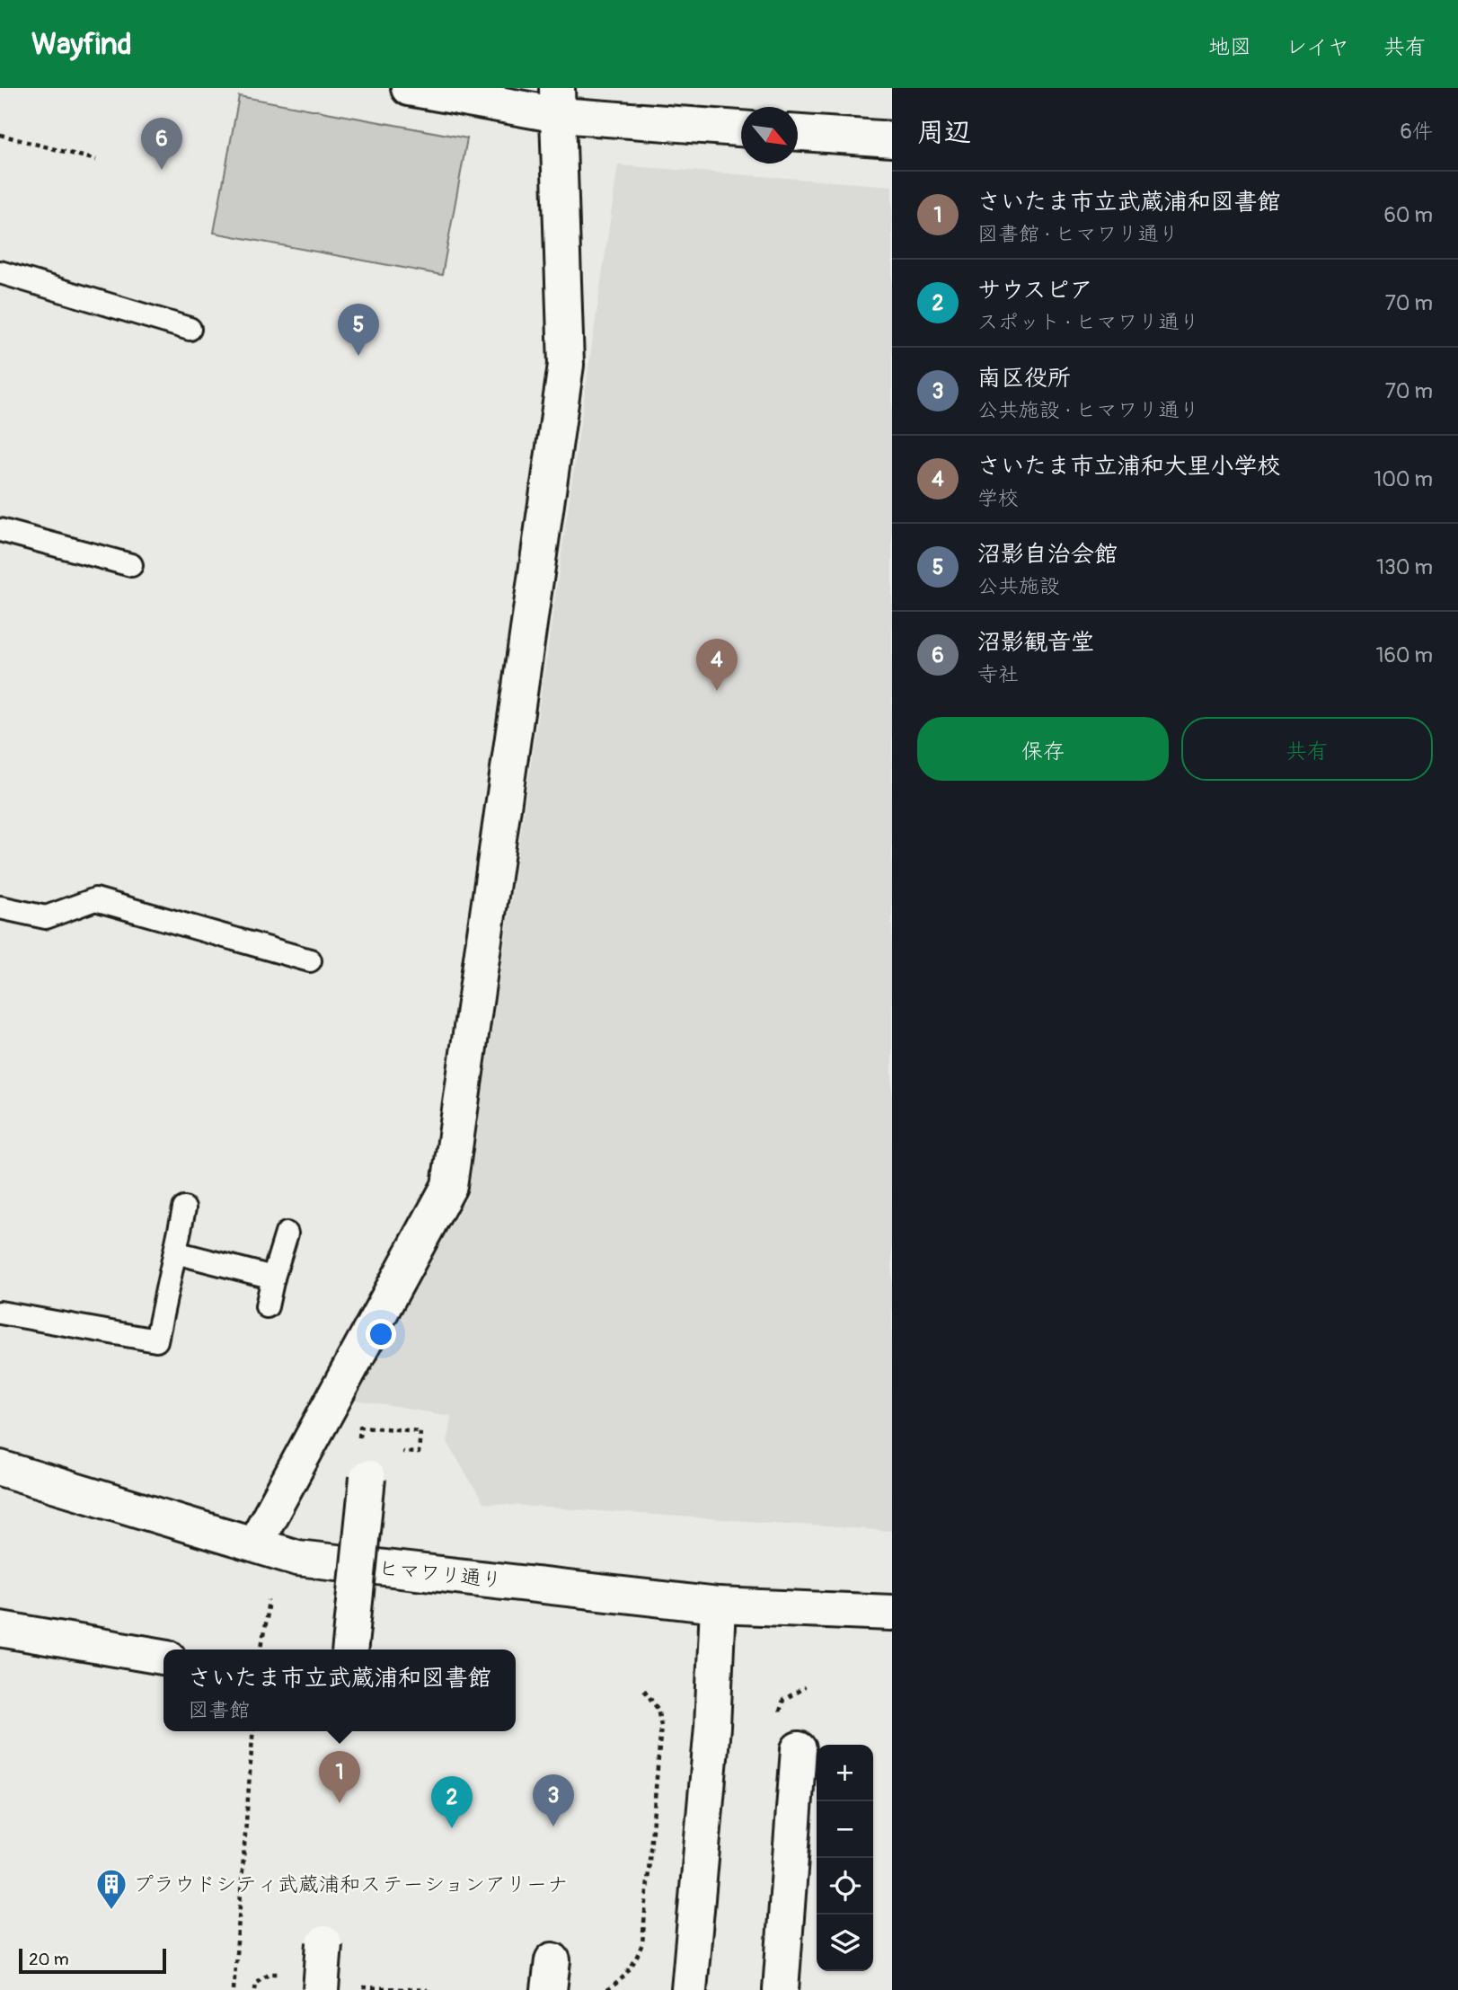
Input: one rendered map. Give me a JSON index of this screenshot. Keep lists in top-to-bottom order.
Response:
{
  "streets": {
    "street": ["ヒマワリ通り"]
  },
  "places": {
    "building": ["プラウドシティ武蔵浦和ステーションアリーナ"]
  },
  "scale_bar": "20 m",
  "north": "bottom right",
  "page": {
    "header": "Wayfind",
    "nav": ["地図", "レイヤ", "共有"],
    "heading": ["周辺", "6件"],
    "pins": [
      "6",
      "5",
      "4",
      "1",
      "3",
      "2"
    ],
    "list": [
      {
        "mark": "1",
        "name": "さいたま市立武蔵浦和図書館",
        "note": "図書館 · ヒマワリ通り",
        "value": "60 m"
      },
      {
        "mark": "2",
        "name": "サウスピア",
        "note": "スポット · ヒマワリ通り",
        "value": "70 m"
      },
      {
        "mark": "3",
        "name": "南区役所",
        "note": "公共施設 · ヒマワリ通り",
        "value": "70 m"
      },
      {
        "mark": "4",
        "name": "さいたま市立浦和大里小学校",
        "note": "学校",
        "value": "100 m"
      },
      {
        "mark": "5",
        "name": "沼影自治会館",
        "note": "公共施設",
        "value": "130 m"
      },
      {
        "mark": "6",
        "name": "沼影観音堂",
        "note": "寺社",
        "value": "160 m"
      }
    ],
    "buttons": ["保存", "共有"],
    "popup": ["さいたま市立武蔵浦和図書館", "図書館"],
    "map_buttons": ["+", "−"],
    "scale": "20 m"
  }
}
